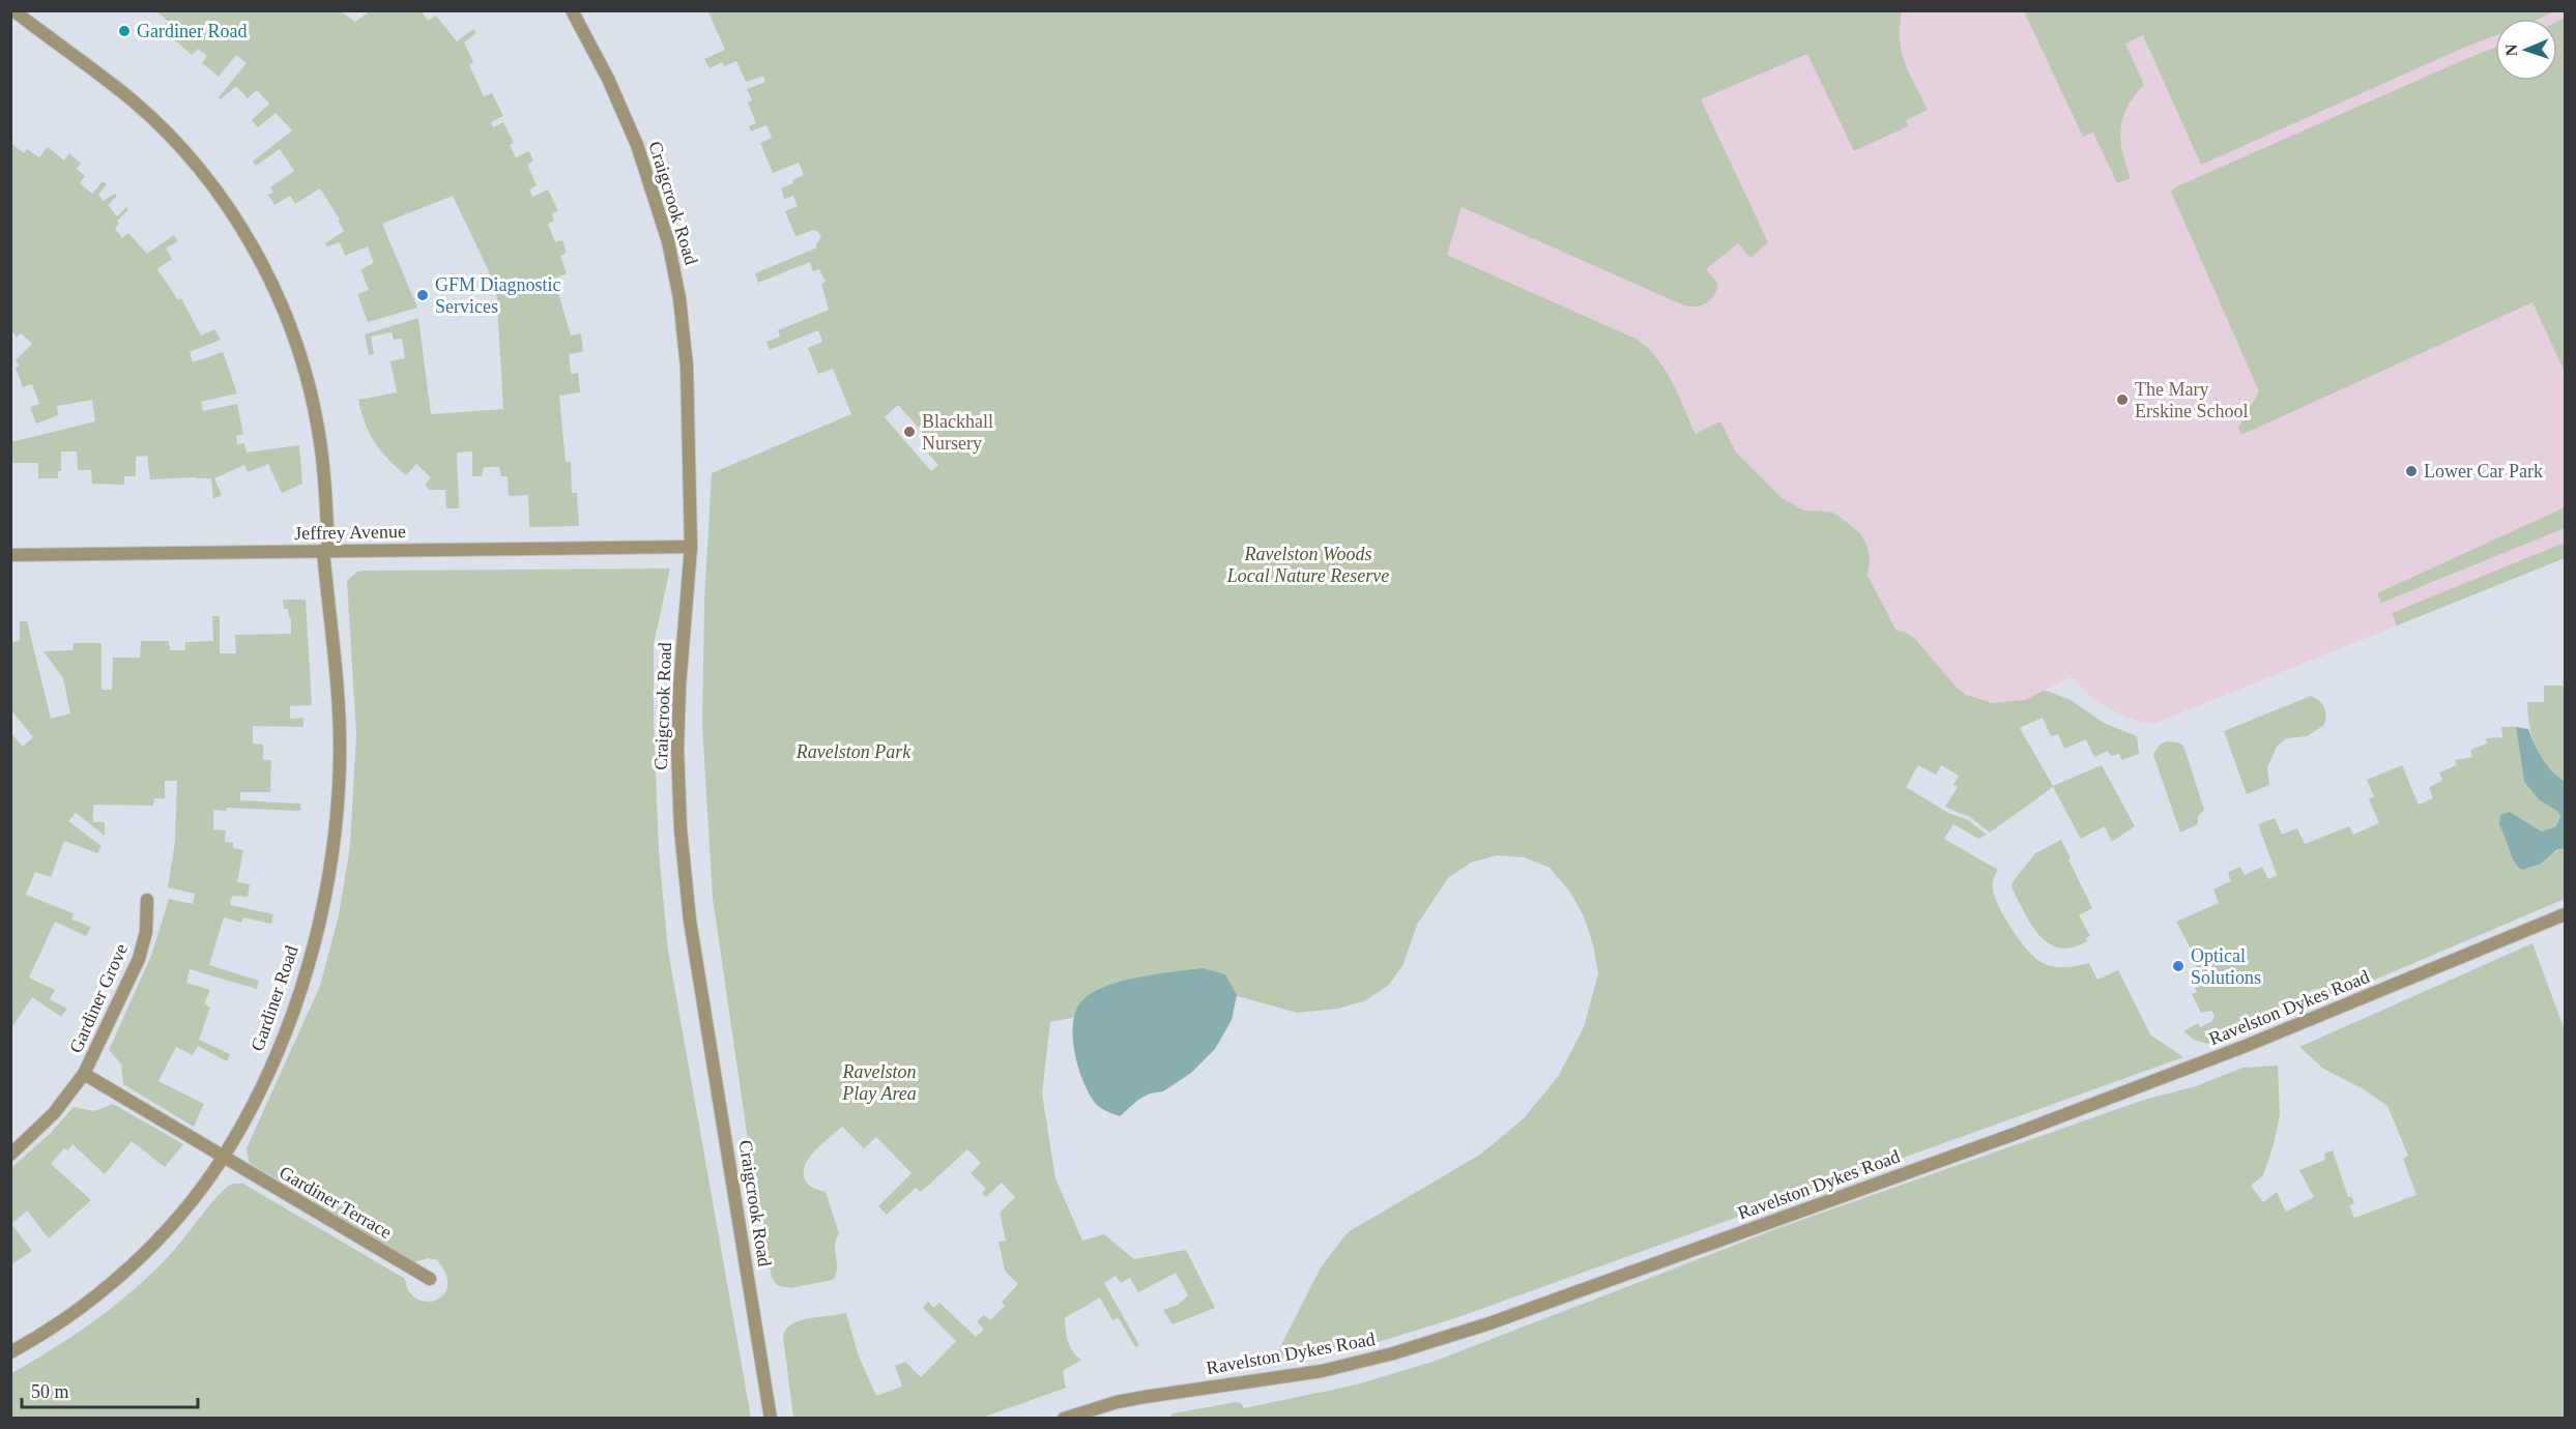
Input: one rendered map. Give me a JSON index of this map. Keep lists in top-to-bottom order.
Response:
{
  "streets": {
    "street": [
      "Craigcrook Road",
      "Jeffrey Avenue",
      "Gardiner Grove",
      "Gardiner Road",
      "Ravelston Dykes Road",
      "Gardiner Terrace"
    ]
  },
  "crossings": [
    ["Craigcrook Road", "Jeffrey Avenue"],
    ["Jeffrey Avenue", "Gardiner Road"],
    ["Gardiner Grove", "Gardiner Road"],
    ["Gardiner Grove", "Gardiner Terrace"],
    ["Gardiner Road", "Gardiner Terrace"]
  ],
  "parks": ["Ravelston Woods Local Nature Reserve", "Ravelston Park", "Ravelston Play Area"],
  "places": [
    "Gardiner Road",
    "GFM Diagnostic Services",
    "The Mary Erskine School",
    "Blackhall Nursery",
    "Lower Car Park",
    "Optical Solutions"
  ],
  "scale_bar": "50 m",
  "north": "left"
}
